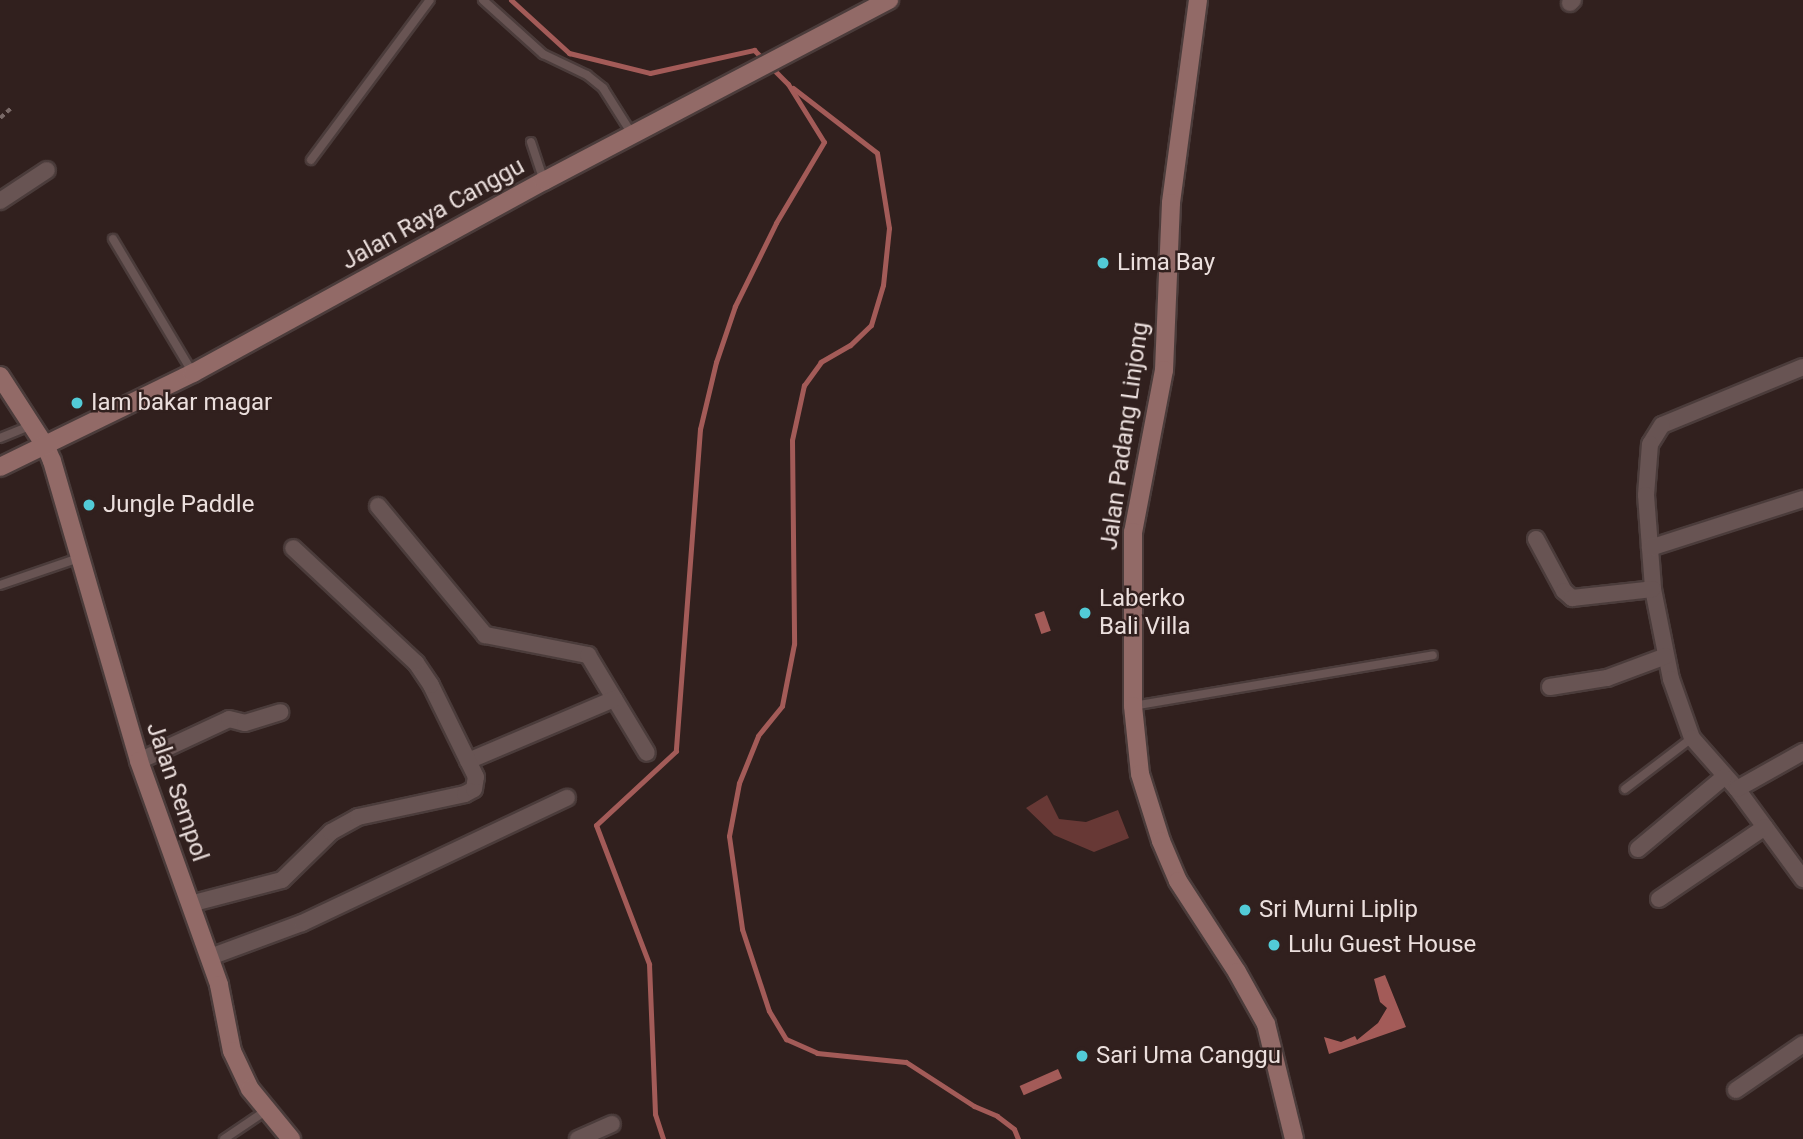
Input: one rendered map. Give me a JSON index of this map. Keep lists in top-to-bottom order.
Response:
{
  "streets": {
    "street": ["Jalan Raya Canggu", "Jalan Padang Linjong", "Jalan Sempol"]
  },
  "crossings": [
    ["Jalan Raya Canggu", "Jalan Sempol"]
  ],
  "places": [
    "Lima Bay",
    "Iam bakar magar",
    "Jungle Paddle",
    "Laberko Bali Villa",
    "Sri Murni Liplip",
    "Lulu Guest House",
    "Sari Uma Canggu"
  ]
}
